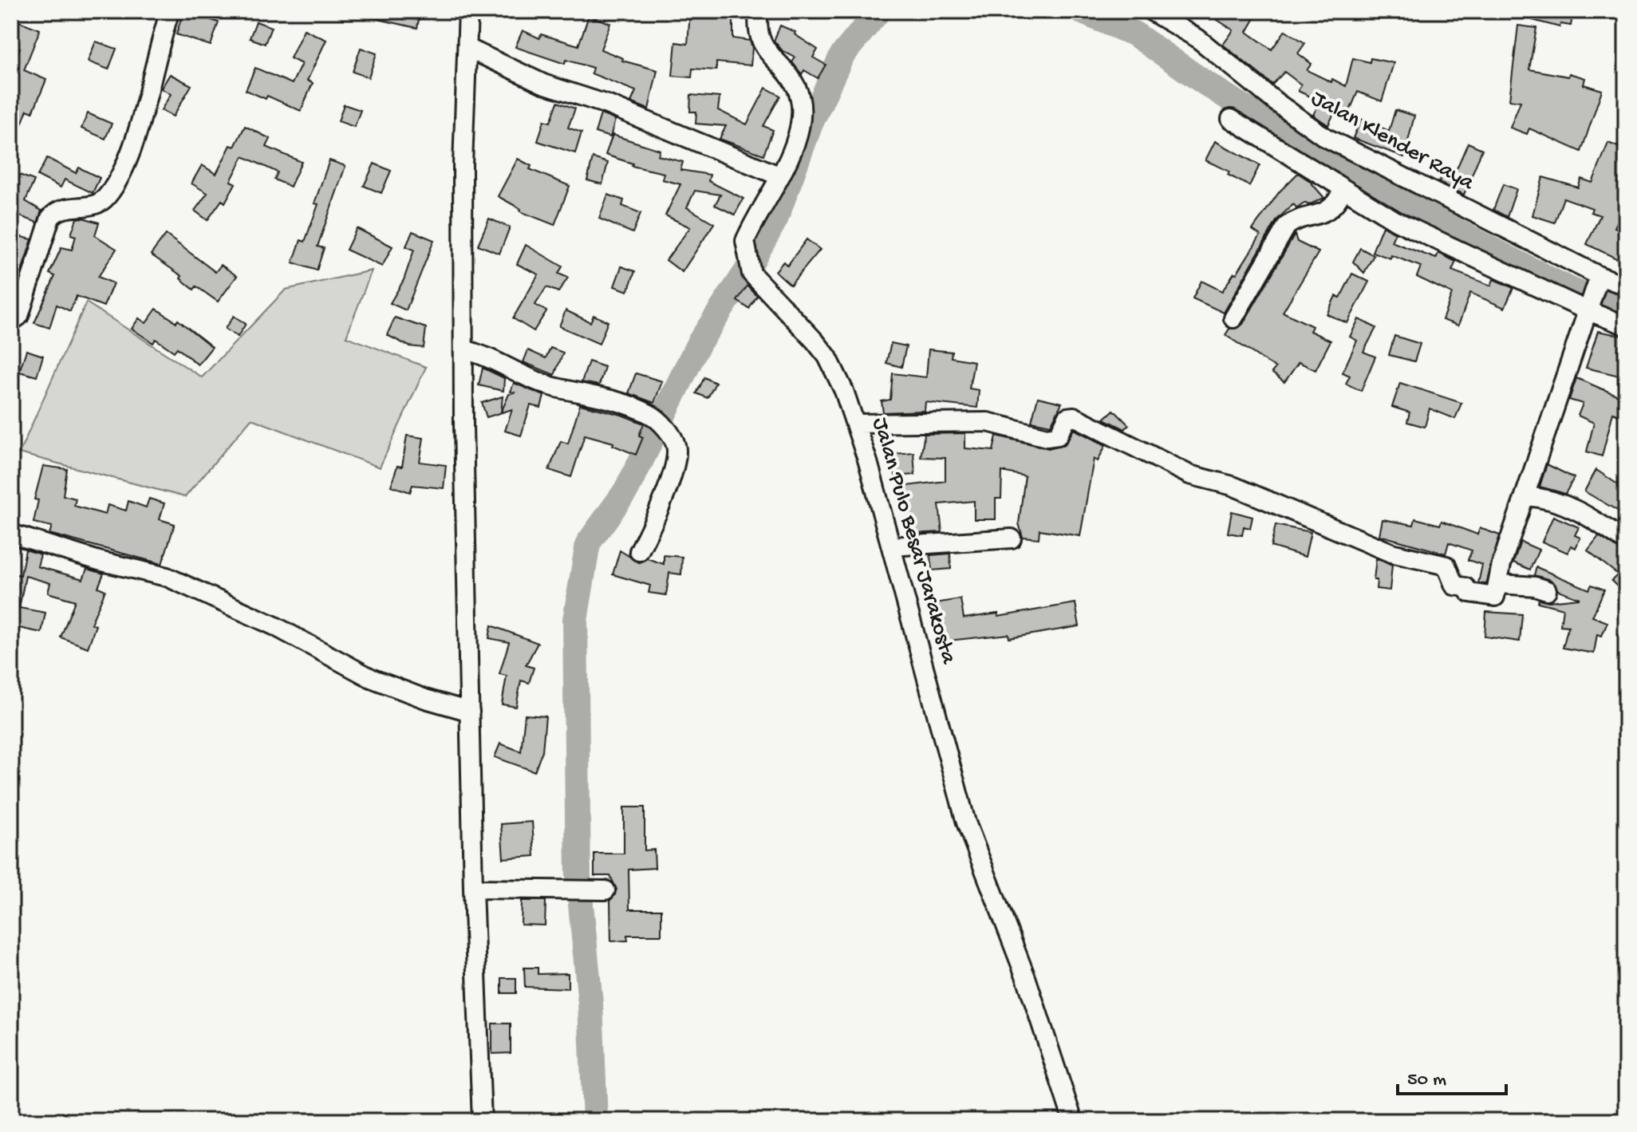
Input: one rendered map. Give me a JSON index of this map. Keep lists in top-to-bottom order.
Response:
{
  "streets": {
    "street": ["Jalan Klender Raya", "Jalan Pulo Besar Jarakosta"]
  },
  "scale_bar": "50 m"
}
